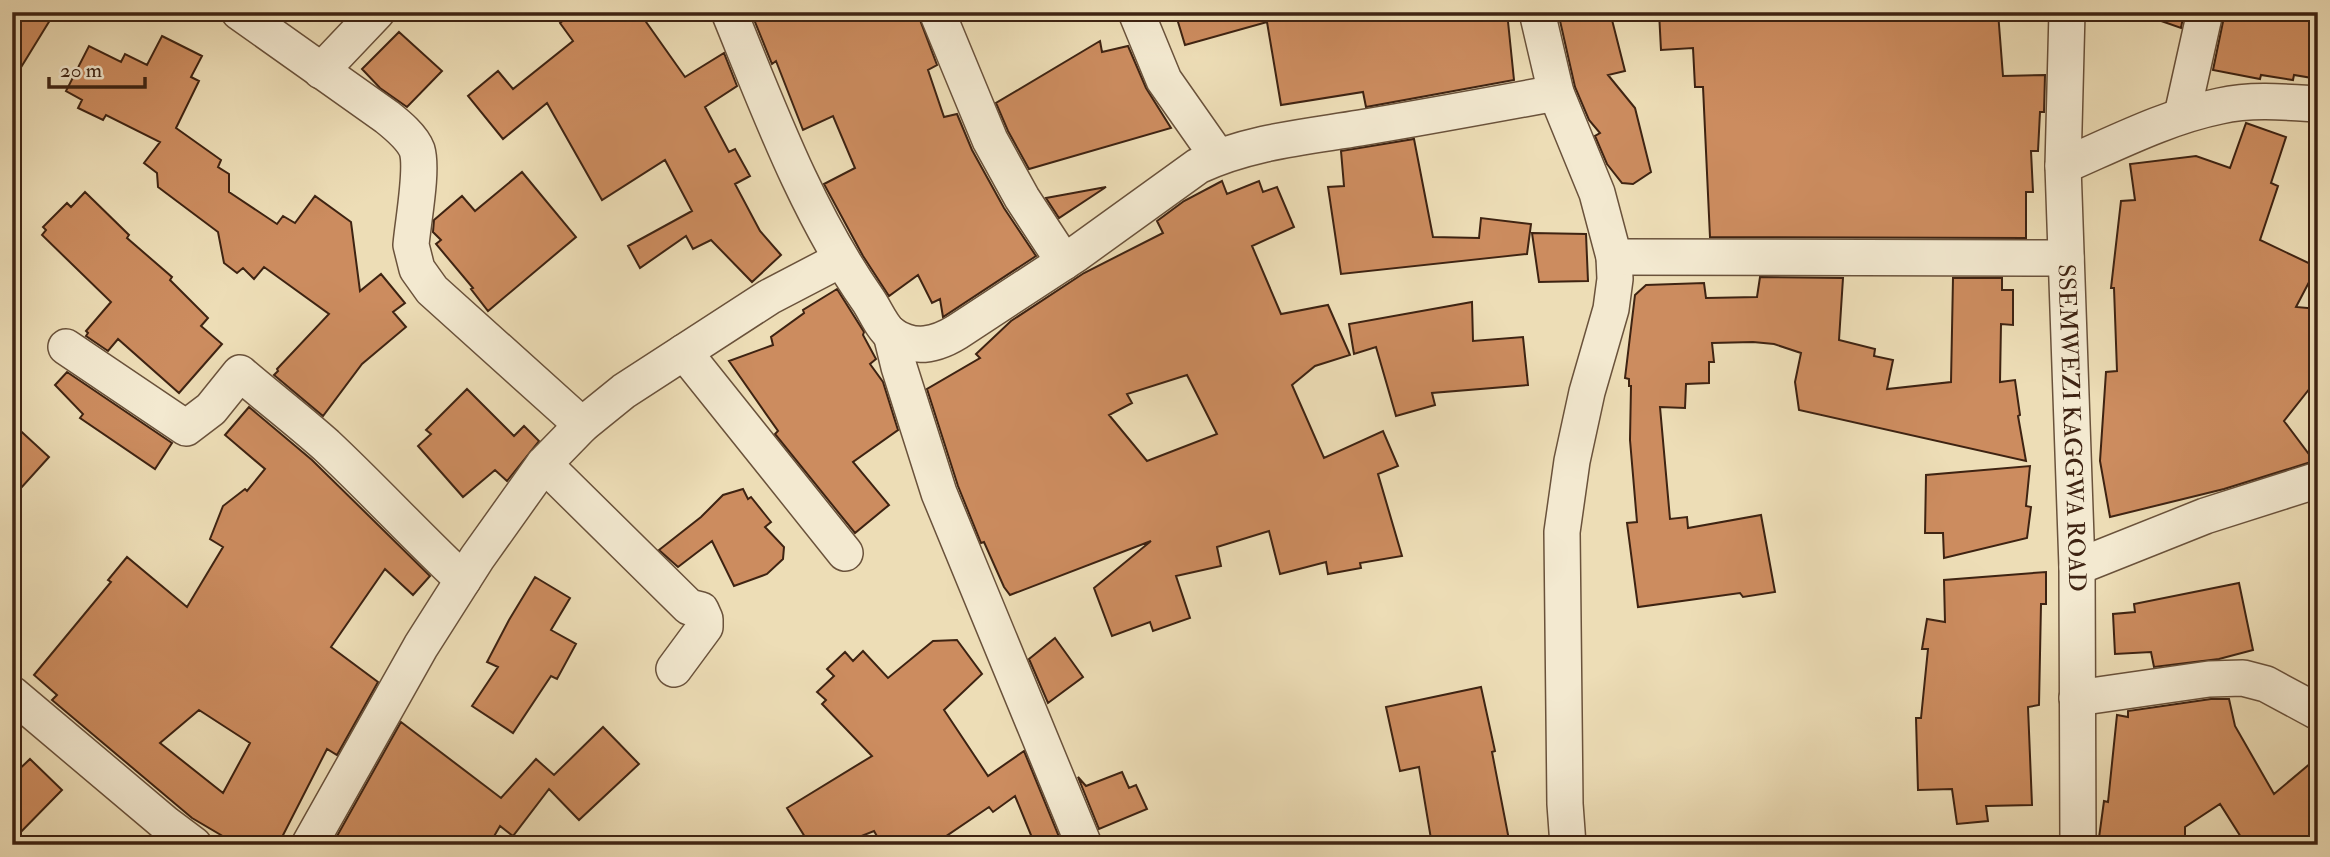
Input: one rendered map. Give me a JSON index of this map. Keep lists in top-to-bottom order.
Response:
{
  "streets": {
    "street": ["SSEMWEZI KAGGWA ROAD"]
  },
  "scale_bar": "20 m"
}
